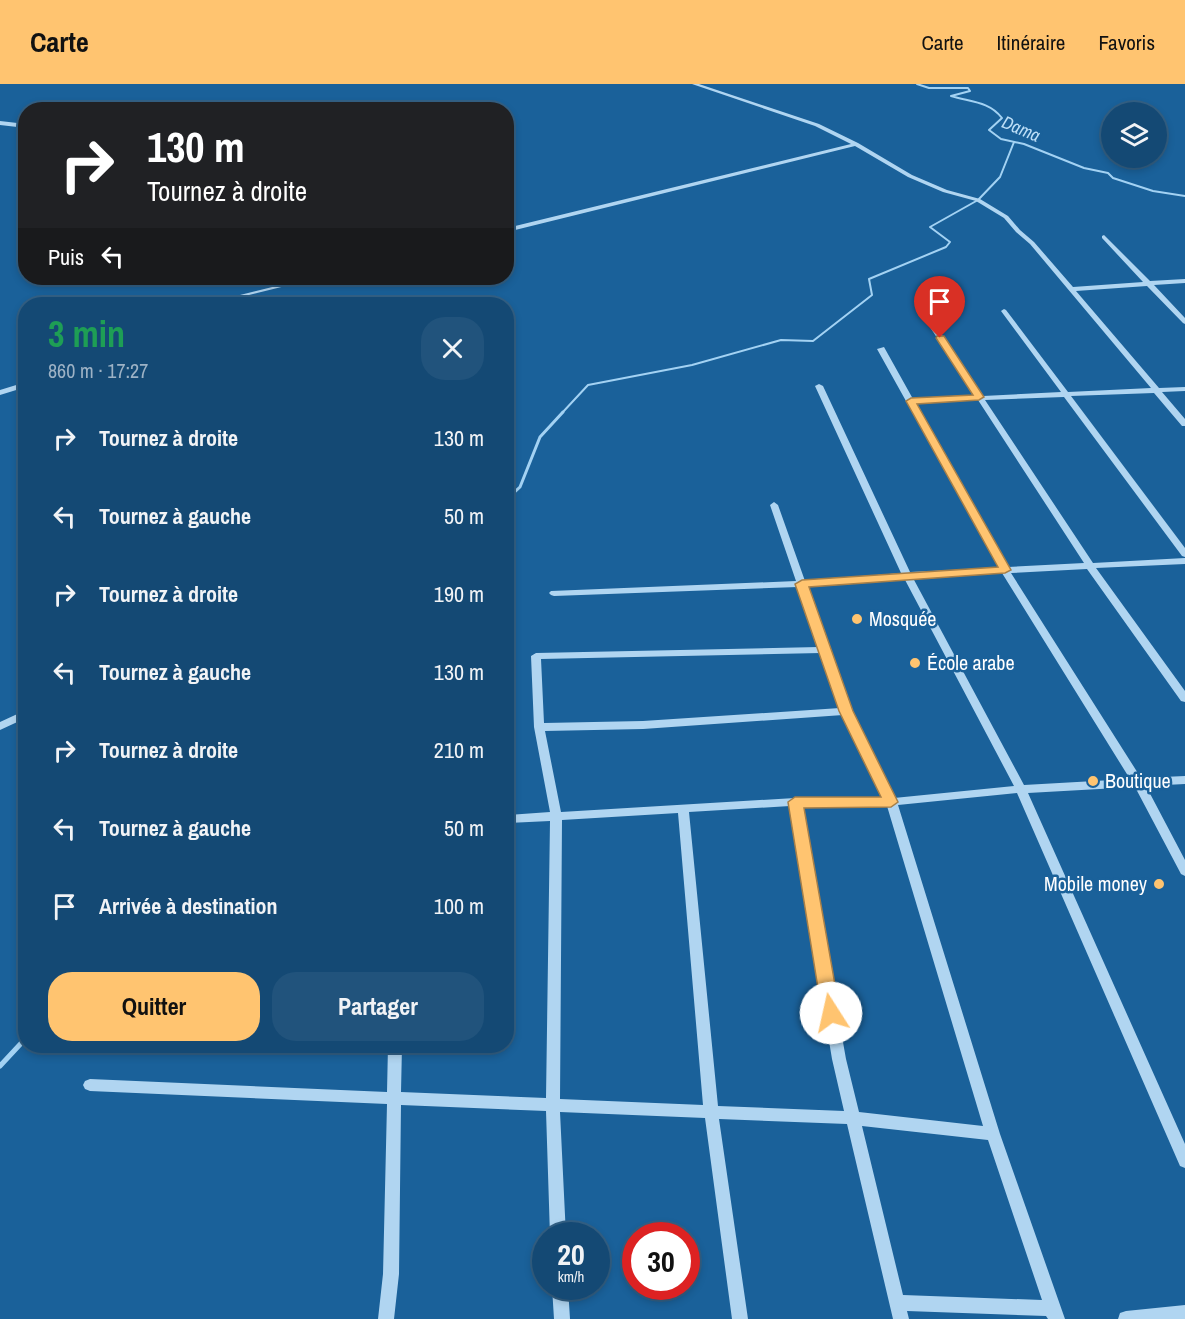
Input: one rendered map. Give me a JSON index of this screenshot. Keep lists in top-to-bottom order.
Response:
{
  "water": ["Dama"],
  "places": [
    "Mosquée",
    "École arabe",
    "Boutique",
    "Mobile money"
  ],
  "page": {
    "header": "Carte",
    "nav": ["Carte", "Itinéraire", "Favoris"],
    "turn": ["130 m", "Tournez à droite"],
    "then": "Puis",
    "heading": ["3 min", "860 m · 17:27"],
    "list": [
      {
        "name": "Tournez à droite",
        "value": "130 m"
      },
      {
        "name": "Tournez à gauche",
        "value": "50 m"
      },
      {
        "name": "Tournez à droite",
        "value": "190 m"
      },
      {
        "name": "Tournez à gauche",
        "value": "130 m"
      },
      {
        "name": "Tournez à droite",
        "value": "210 m"
      },
      {
        "name": "Tournez à gauche",
        "value": "50 m"
      },
      {
        "name": "Arrivée à destination",
        "value": "100 m"
      }
    ],
    "buttons": ["Quitter", "Partager"],
    "speed": "20 km/h",
    "limit": "30"
  }
}
